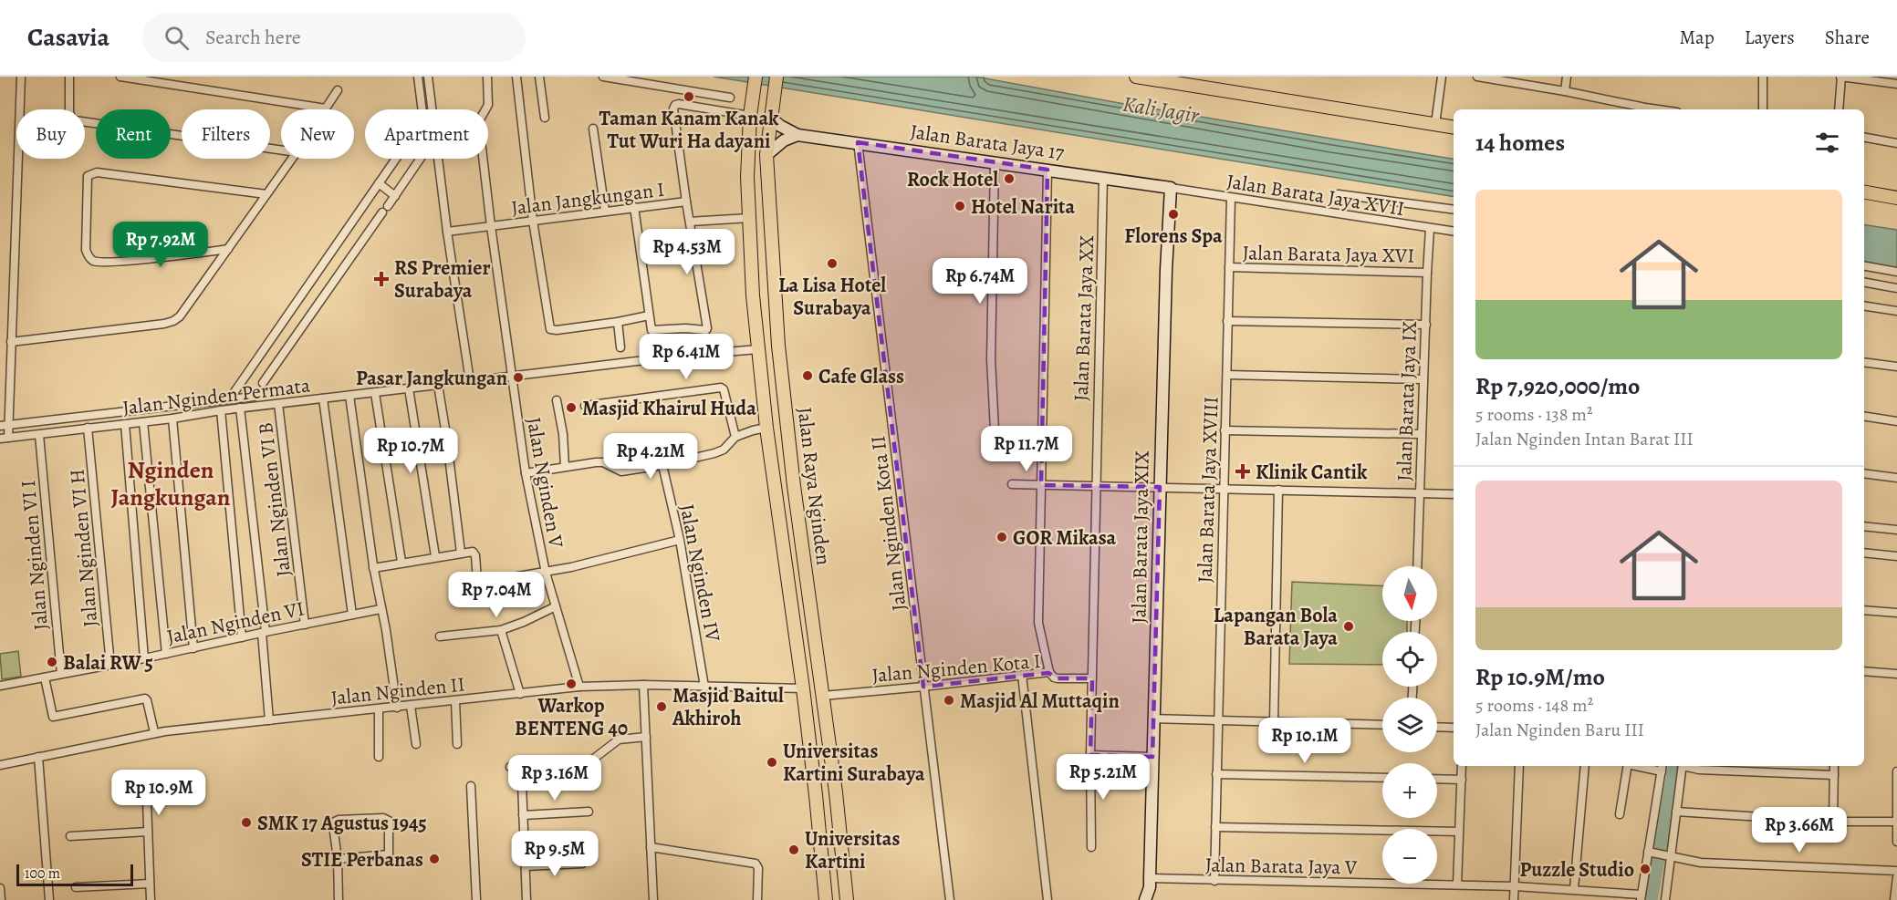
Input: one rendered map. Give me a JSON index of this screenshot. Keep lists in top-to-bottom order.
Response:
{
  "streets": {
    "main road": ["Jalan Raya Nginden"],
    "street": [
      "Jalan Barata Jaya 17",
      "Jalan Barata Jaya XVII",
      "Jalan Jangkungan I",
      "Jalan Barata Jaya XVI",
      "Jalan Barata Jaya XX",
      "Jalan Nginden Permata",
      "Jalan Barata Jaya IX",
      "Jalan Nginden V",
      "Jalan Barata Jaya XVIII",
      "Jalan Nginden VI B",
      "Jalan Nginden Kota II",
      "Jalan Barata Jaya XIX",
      "Jalan Nginden VI H",
      "Jalan Nginden VI I",
      "Jalan Nginden IV",
      "Jalan Nginden VI",
      "Jalan Nginden Kota I",
      "Jalan Nginden II",
      "Jalan Barata Jaya V"
    ]
  },
  "crossings": [
    ["Jalan Barata Jaya 17", "Jalan Barata Jaya XVII"],
    ["Jalan Barata Jaya 17", "Jalan Barata Jaya XX"],
    ["Jalan Barata Jaya 17", "Jalan Raya Nginden"],
    ["Jalan Barata Jaya 17", "Jalan Nginden Kota II"],
    ["Jalan Barata Jaya 17", "Jalan Barata Jaya XIX"],
    ["Jalan Barata Jaya XVII", "Jalan Barata Jaya IX"],
    ["Jalan Barata Jaya XVII", "Jalan Barata Jaya XVIII"],
    ["Jalan Barata Jaya XVII", "Jalan Barata Jaya XIX"],
    ["Jalan Jangkungan I", "Jalan Nginden V"],
    ["Jalan Barata Jaya XVI", "Jalan Barata Jaya IX"],
    ["Jalan Barata Jaya XVI", "Jalan Barata Jaya XVIII"],
    ["Jalan Barata Jaya XX", "Jalan Nginden Kota I"],
    ["Jalan Nginden Permata", "Jalan Nginden VI B"],
    ["Jalan Nginden Permata", "Jalan Nginden VI H"],
    ["Jalan Nginden Permata", "Jalan Nginden VI I"],
    ["Jalan Nginden V", "Jalan Nginden II"],
    ["Jalan Raya Nginden", "Jalan Nginden Kota I"],
    ["Jalan Raya Nginden", "Jalan Nginden II"],
    ["Jalan Barata Jaya XVIII", "Jalan Barata Jaya V"],
    ["Jalan Nginden VI B", "Jalan Nginden VI"],
    ["Jalan Nginden Kota II", "Jalan Nginden Kota I"],
    ["Jalan Barata Jaya XIX", "Jalan Barata Jaya V"],
    ["Jalan Nginden VI H", "Jalan Nginden VI"],
    ["Jalan Nginden VI I", "Jalan Nginden VI"],
    ["Jalan Nginden IV", "Jalan Nginden II"]
  ],
  "districts": ["Nginden Jangkungan"],
  "water": ["Kali Jagir"],
  "places": {
    "other": [
      "Taman Kanam Kanak Tut Wuri Ha dayani",
      "Rock Hotel",
      "Hotel Narita",
      "Florens Spa",
      "La Lisa Hotel Surabaya",
      "Cafe Glass",
      "Pasar Jangkungan",
      "Masjid Khairul Huda",
      "GOR Mikasa",
      "Lapangan Bola Barata Jaya",
      "Balai RW 5",
      "Warkop BENTENG 40",
      "Masjid Al Muttaqin",
      "Masjid Baitul Akhiroh",
      "Universitas Kartini Surabaya",
      "SMK 17 Agustus 1945",
      "Universitas Kartini",
      "STIE Perbanas",
      "Puzzle Studio"
    ],
    "health": ["RS Premier Surabaya", "Klinik Cantik"]
  },
  "scale_bar": "100 m",
  "north": "bottom",
  "page": {
    "header": "Casavia",
    "search": "Search here",
    "nav": ["Map", "Layers", "Share"],
    "chip": [
      "Buy",
      "Rent",
      "Filters",
      "New",
      "Apartment"
    ],
    "heading": "14 homes",
    "list": [
      {
        "name": "Rp 7,920,000/mo",
        "note": "5 rooms · 138 m² · Jalan Nginden Intan Barat III"
      },
      {
        "name": "Rp 10.9M/mo",
        "note": "5 rooms · 148 m² · Jalan Nginden Baru III"
      }
    ],
    "price": [
      "Rp 7.92M",
      "Rp 4.53M",
      "Rp 6.74M",
      "Rp 6.41M",
      "Rp 11.7M",
      "Rp 10.7M",
      "Rp 4.21M",
      "Rp 7.04M",
      "Rp 10.1M",
      "Rp 5.21M",
      "Rp 3.16M",
      "Rp 10.9M",
      "Rp 3.66M",
      "Rp 9.5M"
    ],
    "map_buttons": ["+", "−"],
    "scale": "100 m"
  }
}
